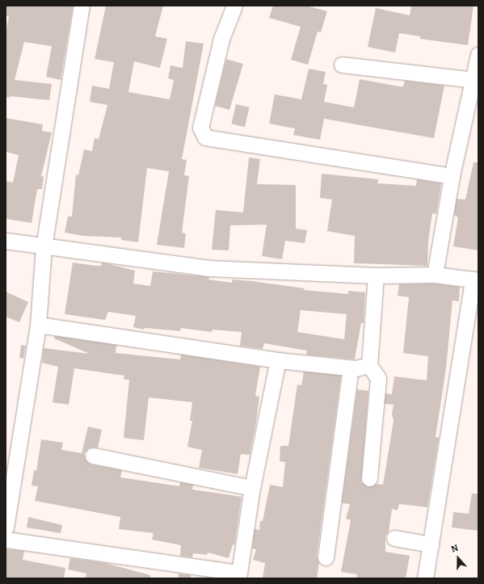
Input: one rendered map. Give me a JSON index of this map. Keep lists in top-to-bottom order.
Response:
{
  "north": "top"
}
